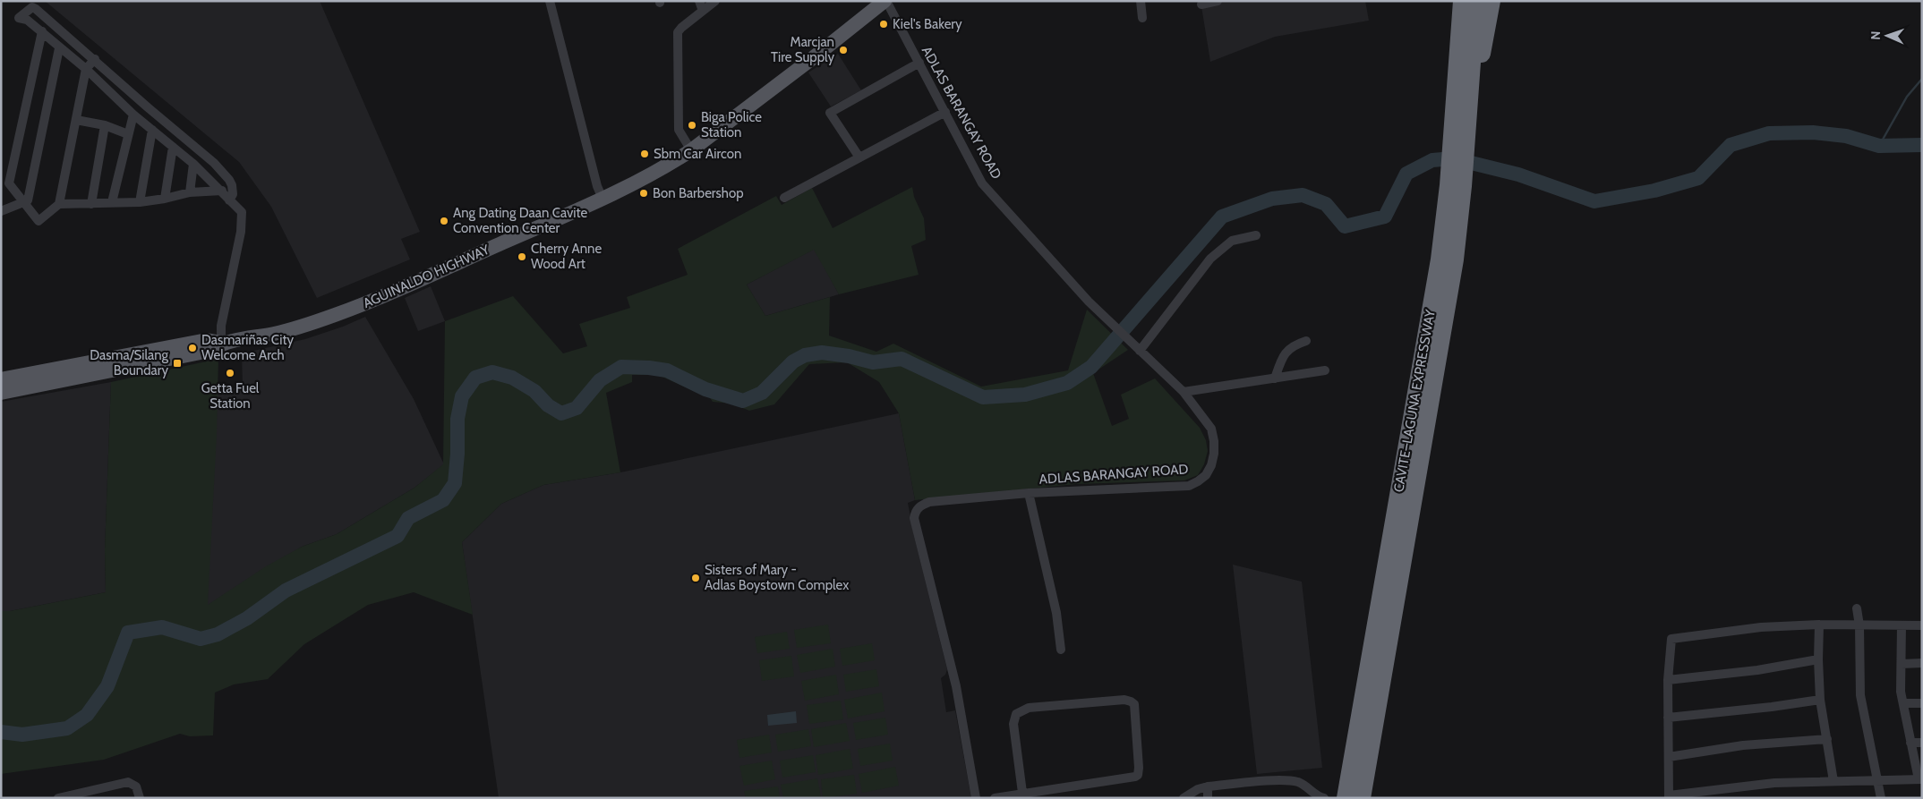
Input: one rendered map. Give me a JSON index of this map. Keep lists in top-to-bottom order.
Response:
{
  "streets": {
    "highway": ["CAVITE–LAGUNA EXPRESSWAY"],
    "main road": ["AGUINALDO HIGHWAY"],
    "street": ["ADLAS BARANGAY ROAD"]
  },
  "crossings": [
    ["ADLAS BARANGAY ROAD", "AGUINALDO HIGHWAY"]
  ],
  "places": {
    "other": [
      "Kiel's Bakery",
      "Marcjan Tire Supply",
      "Biga Police Station",
      "Sbm Car Aircon",
      "Bon Barbershop",
      "Ang Dating Daan Cavite Convention Center",
      "Cherry Anne Wood Art",
      "Dasmariñas City Welcome Arch",
      "Getta Fuel Station",
      "Sisters of Mary - Adlas Boystown Complex"
    ],
    "transit": ["Dasma/Silang Boundary"]
  },
  "north": "left"
}
